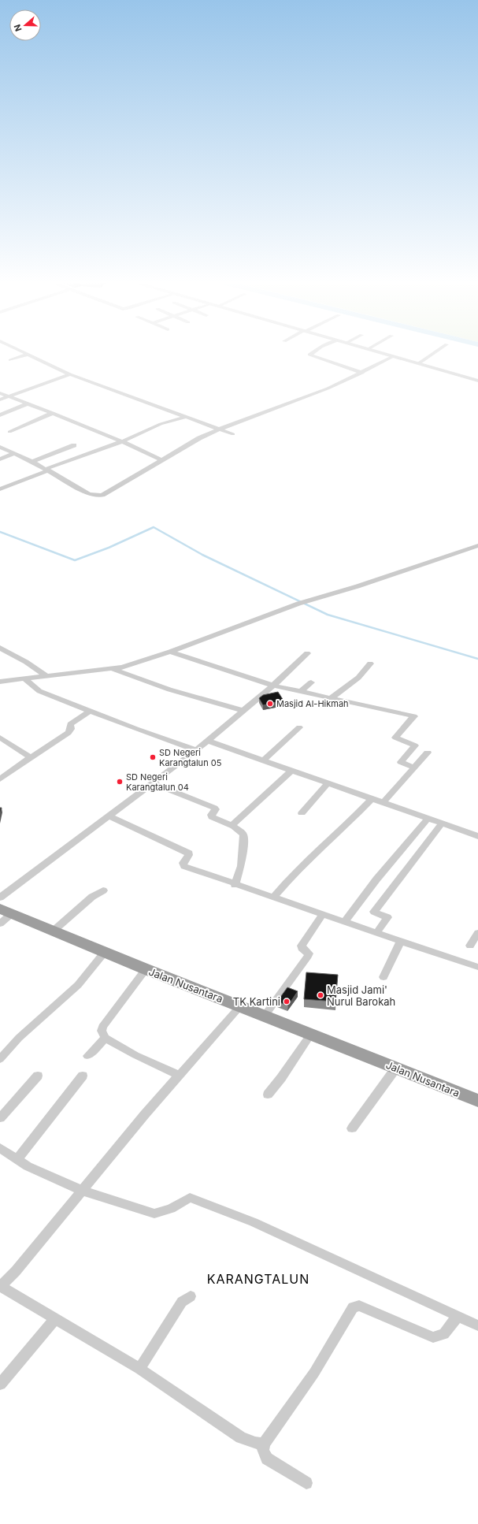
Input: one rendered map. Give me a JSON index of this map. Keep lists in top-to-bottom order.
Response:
{
  "streets": {
    "highway": ["Jalan Nusantara"]
  },
  "districts": ["KARANGTALUN"],
  "places": [
    "Masjid Al-Hikmah",
    "SD Negeri Karangtalun 05",
    "SD Negeri Karangtalun 04",
    "Masjid Jami' Nurul Barokah",
    "TK Kartini"
  ],
  "north": "left"
}
